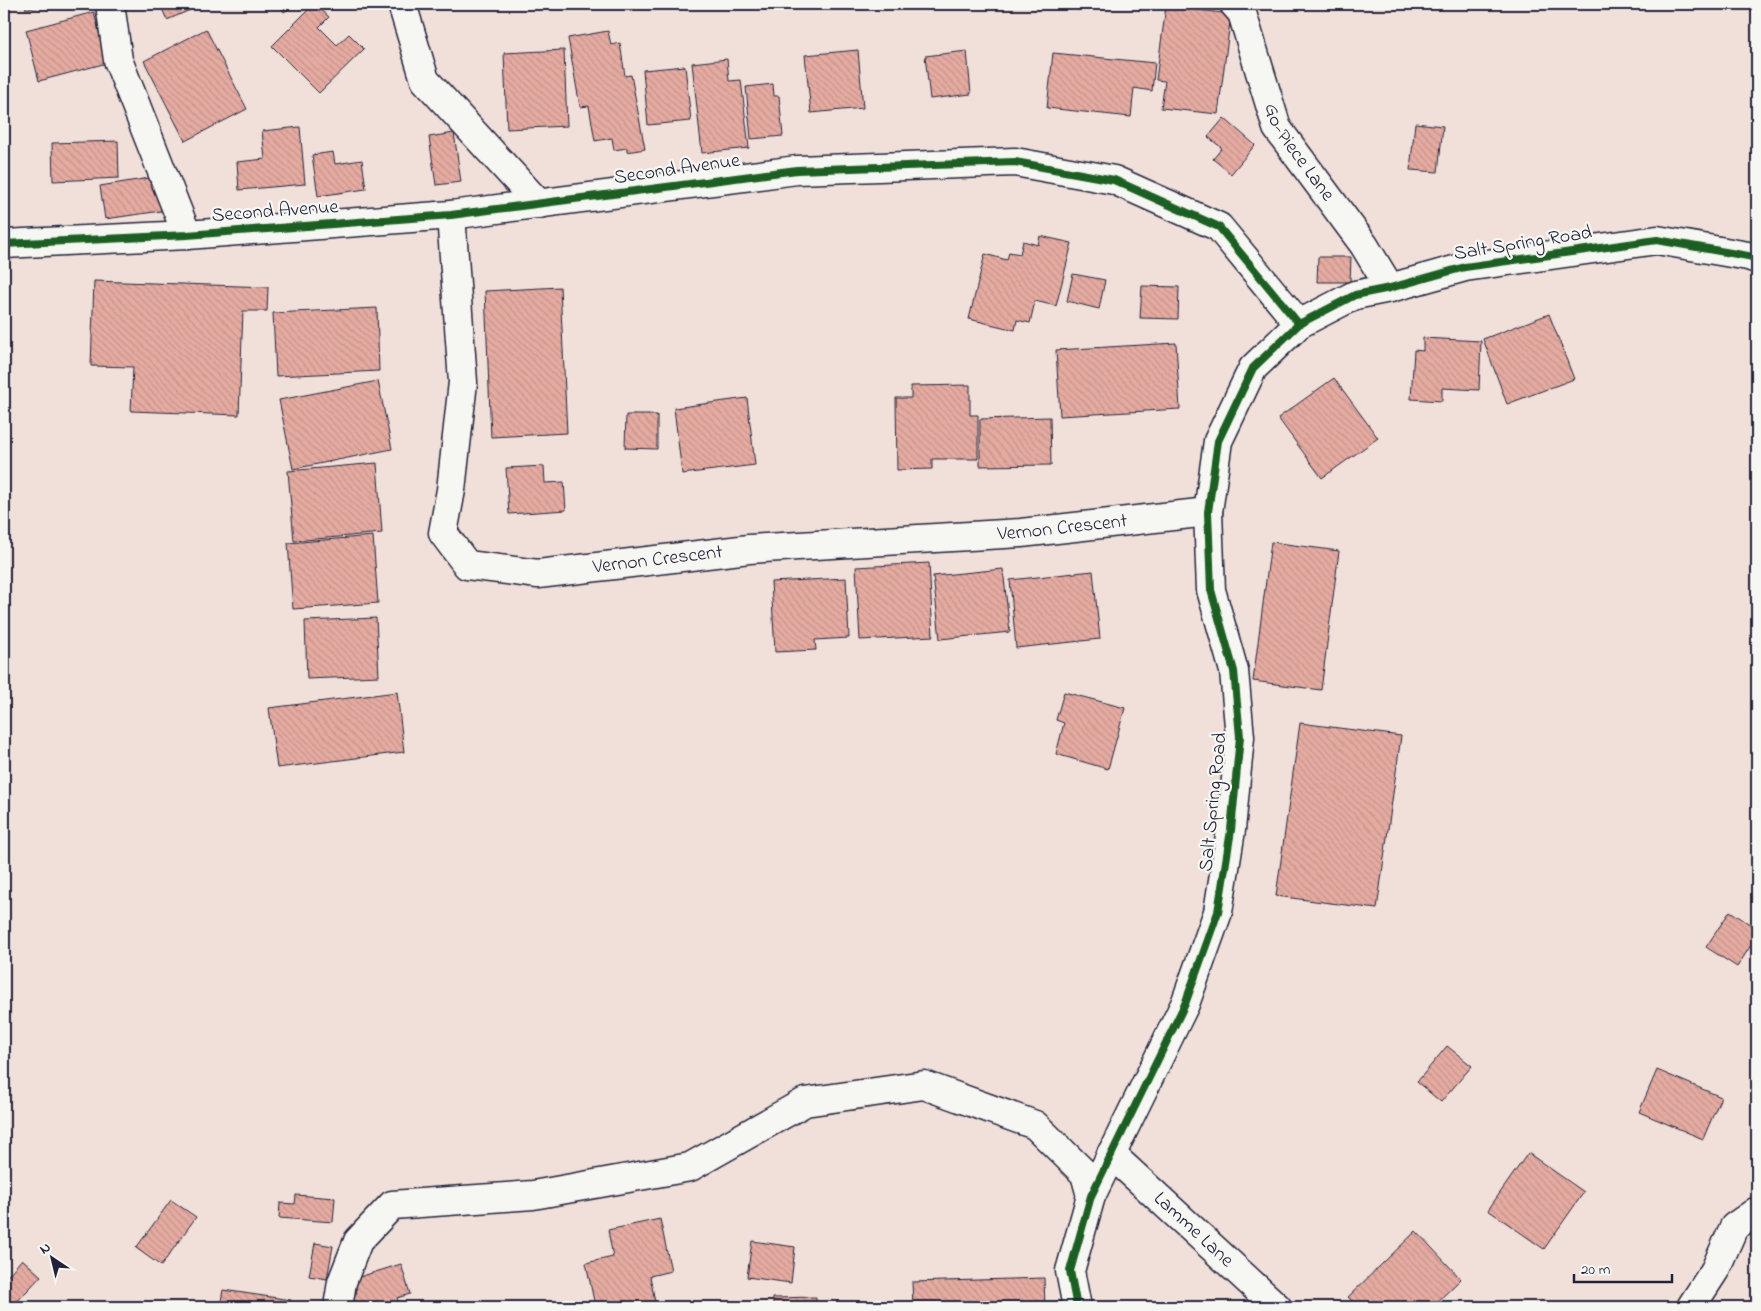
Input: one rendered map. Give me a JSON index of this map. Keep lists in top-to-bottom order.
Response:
{
  "streets": {
    "street": [
      "Go-Piece Lane",
      "Second Avenue",
      "Salt Spring Road",
      "Vernon Crescent",
      "Lamme Lane"
    ]
  },
  "crossings": [
    ["Go-Piece Lane", "Salt Spring Road"],
    ["Second Avenue", "Salt Spring Road"],
    ["Second Avenue", "Vernon Crescent"],
    ["Salt Spring Road", "Vernon Crescent"],
    ["Salt Spring Road", "Lamme Lane"]
  ],
  "scale_bar": "20 m",
  "north": "top left"
}
